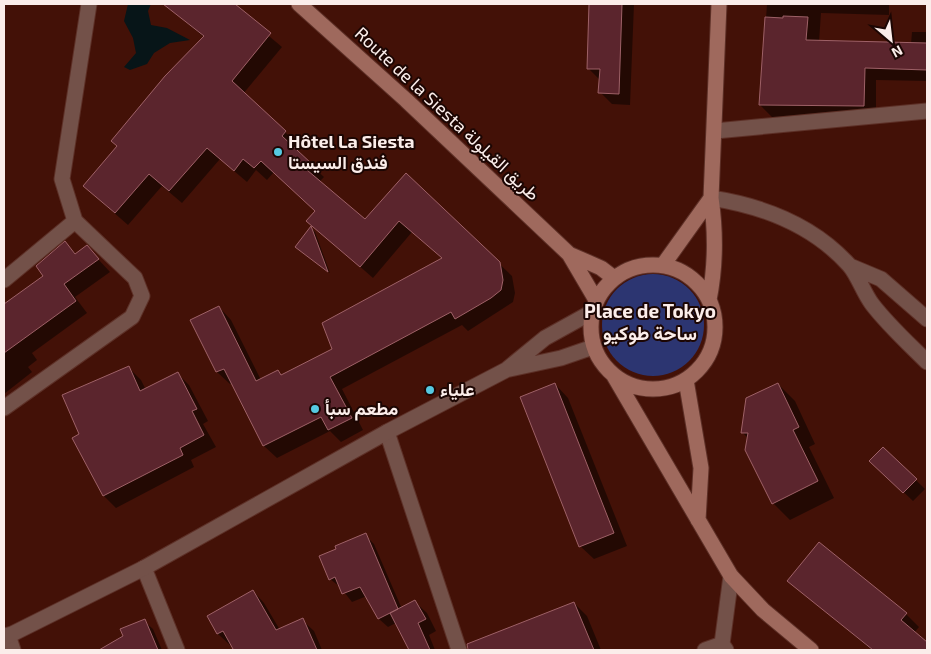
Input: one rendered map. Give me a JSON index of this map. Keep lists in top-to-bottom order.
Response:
{
  "streets": {
    "main road": ["Route de la Siesta طريق القيلولة"]
  },
  "districts": ["Place de Tokyo ساحة طوكيو"],
  "places": ["Hôtel La Siesta فندق السيستا", "علياء", "مطعم سبأ"],
  "north": "bottom right"
}
